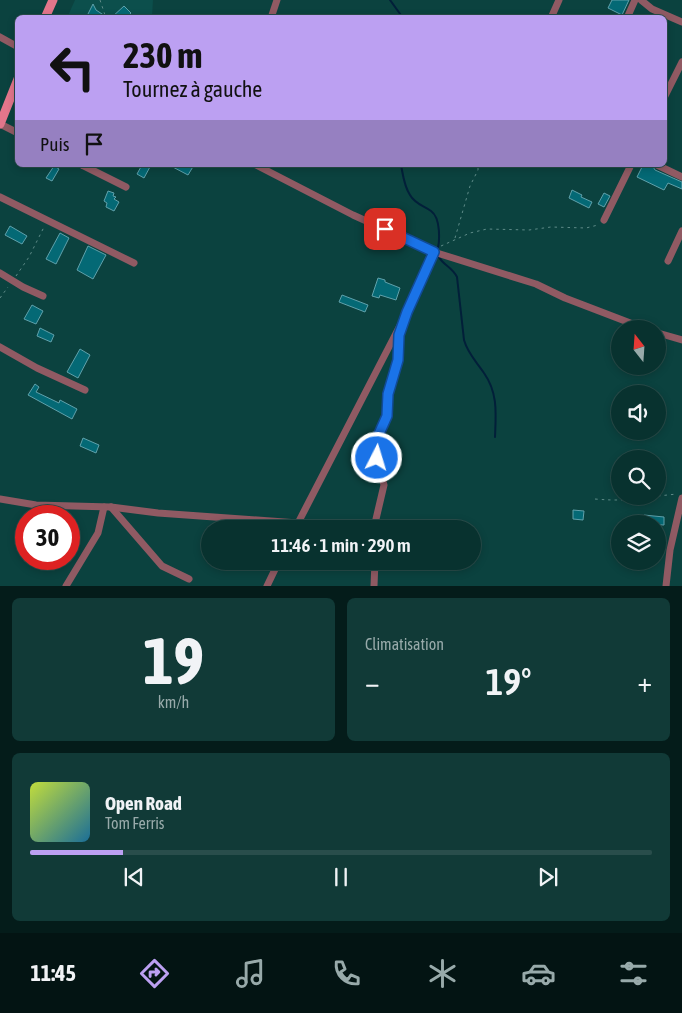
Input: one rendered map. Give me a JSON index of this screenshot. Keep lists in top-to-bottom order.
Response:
{
  "north": "top",
  "page": {
    "turn": ["230 m", "Tournez à gauche"],
    "then": "Puis",
    "limit": "30",
    "trip": "11:46 · 1 min · 290 m",
    "tile": [
      ["19", "km/h"],
      "Climatisation"
    ],
    "heat": ["−", "19°", "+"],
    "song": ["Open Road", "Tom Ferris"],
    "tabs": "11:45"
  }
}
